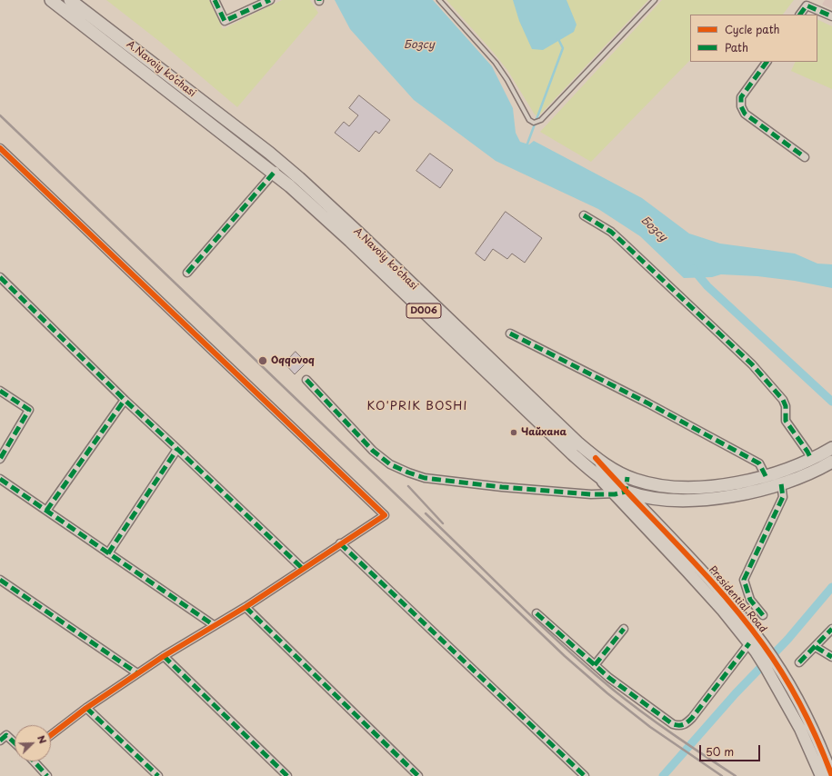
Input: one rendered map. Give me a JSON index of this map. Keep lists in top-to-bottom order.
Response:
{
  "streets": {
    "main road": ["A.Navoiy ko‘chasi", "D006"],
    "street": ["Presidential Road"]
  },
  "crossings": [
    ["A.Navoiy ko‘chasi", "D006"],
    ["A.Navoiy ko‘chasi", "Presidential Road"],
    ["D006", "Presidential Road"]
  ],
  "districts": ["KO'PRIK BOSHI"],
  "water": ["Бозсу"],
  "places": ["Oqqovoq", "Чайхана"],
  "legend": ["Cycle path", "Path"],
  "scale_bar": "50 m",
  "north": "top right"
}
